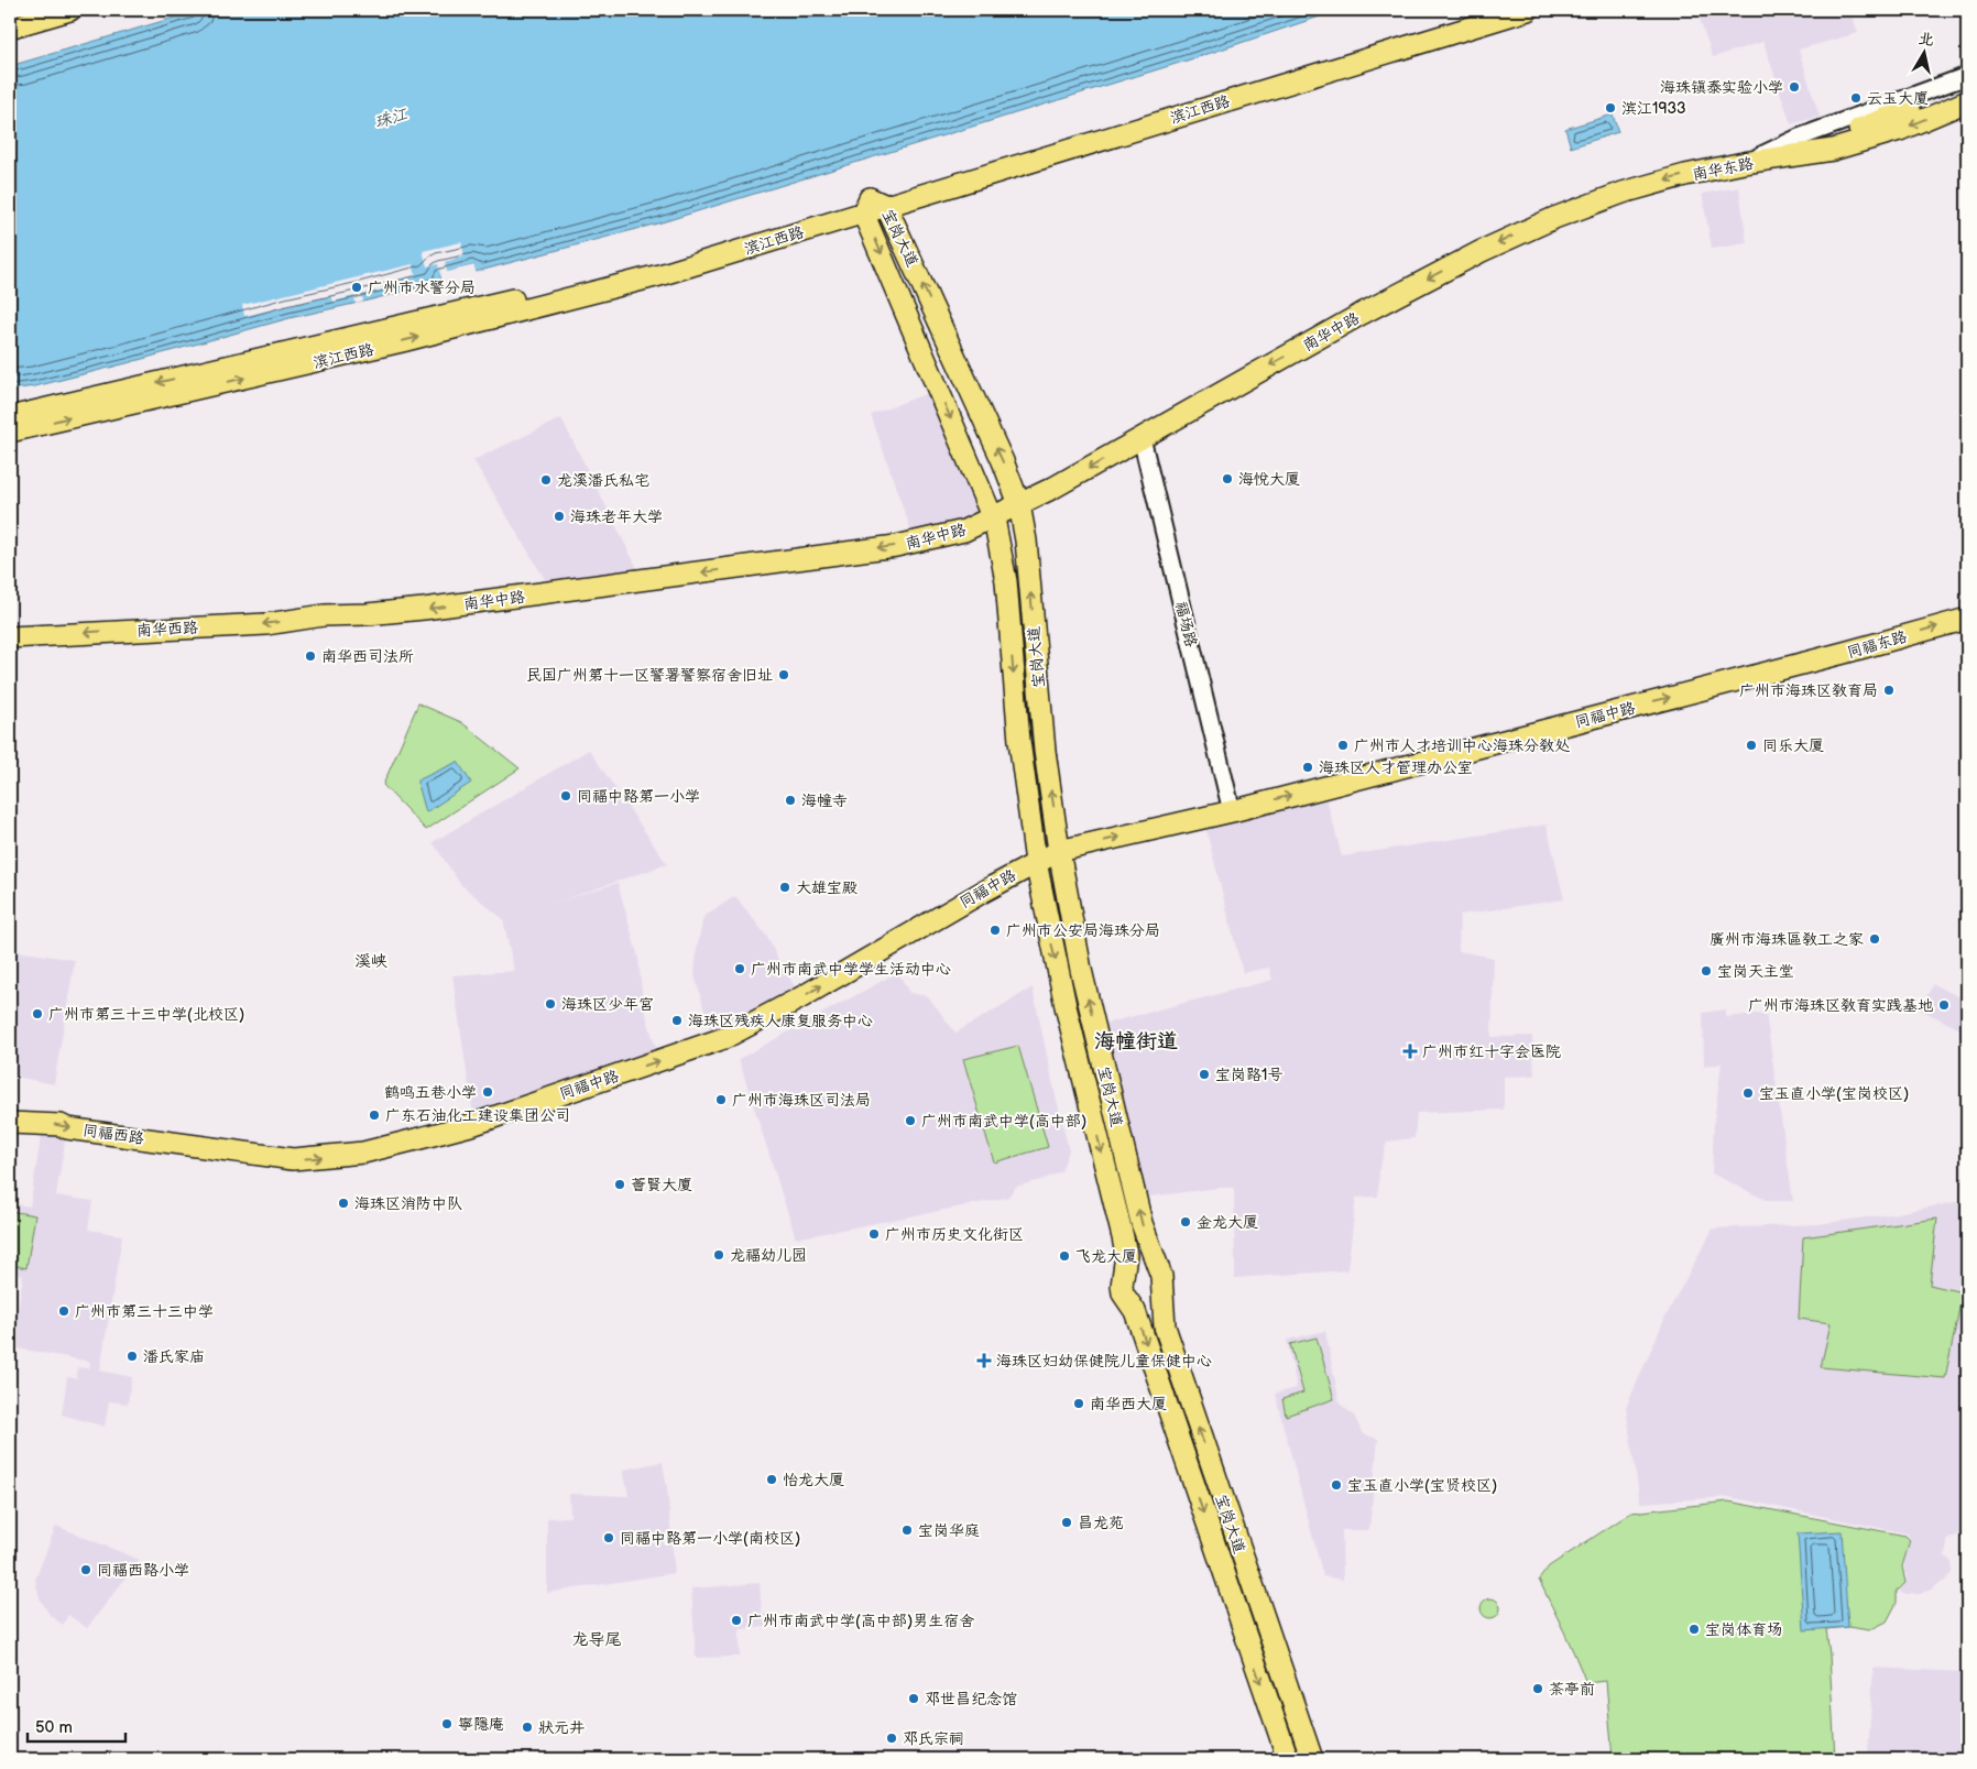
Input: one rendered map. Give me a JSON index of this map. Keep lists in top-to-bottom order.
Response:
{
  "streets": {
    "main road": [
      "滨江西路",
      "南华东路",
      "宝岗大道",
      "南华中路",
      "南华西路",
      "同福东路",
      "同福中路",
      "同福西路"
    ],
    "street": ["福场路"]
  },
  "crossings": [
    ["滨江西路", "宝岗大道"],
    ["南华东路", "南华中路"],
    ["宝岗大道", "南华中路"],
    ["宝岗大道", "同福中路"],
    ["南华中路", "福场路"],
    ["南华中路", "南华西路"],
    ["福场路", "同福中路"],
    ["同福东路", "同福中路"],
    ["同福中路", "同福西路"]
  ],
  "one_way": [
    "南华中路",
    "南华西路",
    "同福东路",
    "同福中路",
    "同福西路"
  ],
  "districts": ["溪峡", "海幢街道", "龙导尾"],
  "water": ["珠江"],
  "places": {
    "other": [
      "海珠镇泰实验小学",
      "云玉大廈",
      "滨江1933",
      "广州市水警分局",
      "海悦大厦",
      "龙溪潘氏私宅",
      "海珠老年大学",
      "南华西司法所",
      "民国广州第十一区警署警察宿舍旧址",
      "广州市海珠区教育局",
      "广州市人才培训中心海珠分教处",
      "同乐大厦",
      "海珠区人才管理办公室",
      "同福中路第一小学",
      "海幢寺",
      "大雄宝殿",
      "广州市公安局海珠分局",
      "廣州市海珠區教工之家",
      "广州市南武中学学生活动中心",
      "宝岗天主堂",
      "海珠区少年宫",
      "广州市海珠区教育实践基地",
      "广州市第三十三中学(北校区)",
      "海珠区残疾人康复服务中心",
      "宝岗路1号",
      "鹤鸣五巷小学",
      "宝玉直小学(宝岗校区)",
      "广州市海珠区司法局",
      "广东石油化工建设集团公司",
      "广州市南武中学(高中部)",
      "薈賢大廈",
      "海珠区消防中队",
      "金龙大厦",
      "广州市历史文化街区",
      "龙福幼儿园",
      "飞龙大厦",
      "广州市第三十三中学",
      "潘氏家庙",
      "南华西大厦",
      "怡龙大厦",
      "宝玉直小学(宝贤校区)",
      "昌龙苑",
      "宝岗华庭",
      "同福中路第一小学(南校区)",
      "同福西路小学",
      "广州市南武中学(高中部)男生宿舍",
      "宝岗体育场",
      "茶亭前",
      "邓世昌纪念馆",
      "寧隱庵",
      "狀元井",
      "邓氏宗祠"
    ],
    "health": ["广州市红十字会医院", "海珠区妇幼保健院儿童保健中心"]
  },
  "scale_bar": "50 m",
  "north": "top"
}
